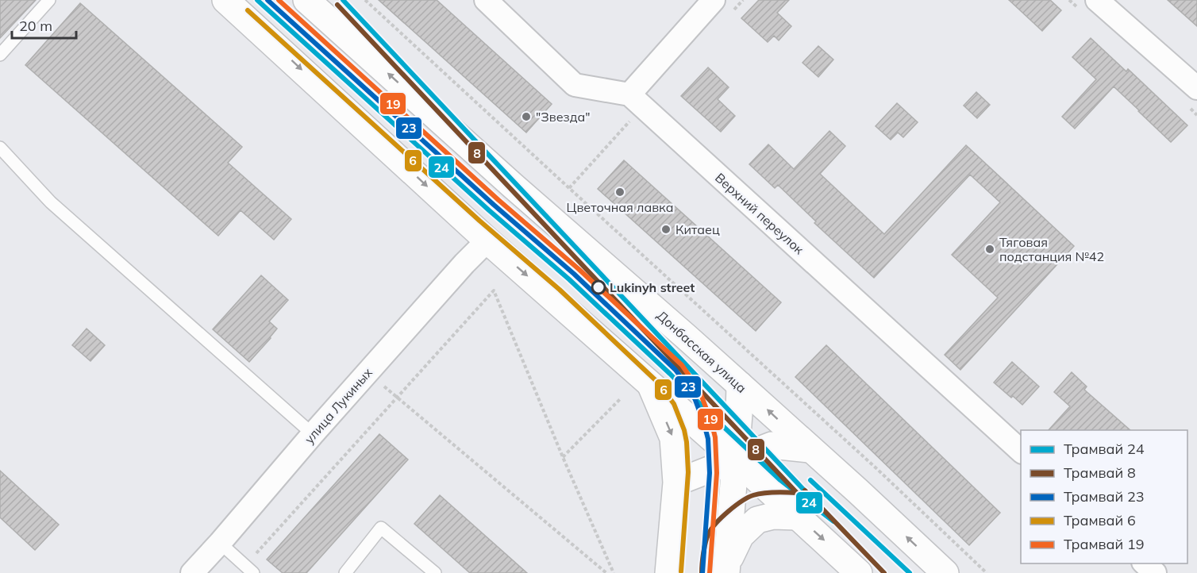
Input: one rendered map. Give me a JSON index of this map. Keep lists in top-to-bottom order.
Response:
{
  "streets": {
    "main road": ["Донбасская улица"],
    "street": ["Верхний переулок", "улица Лукиных"]
  },
  "places": [
    "\"Звезда\"",
    "Цветочная лавка",
    "Китаец",
    "Тяговая подстанция №42",
    "Lukinyh street"
  ],
  "lines": [
    "tram line 24",
    "tram line 23",
    "tram line 19",
    "tram line 8",
    "tram line 6"
  ],
  "legend": [
    "Трамвай 24",
    "Трамвай 8",
    "Трамвай 23",
    "Трамвай 6",
    "Трамвай 19"
  ],
  "scale_bar": "20 m"
}
